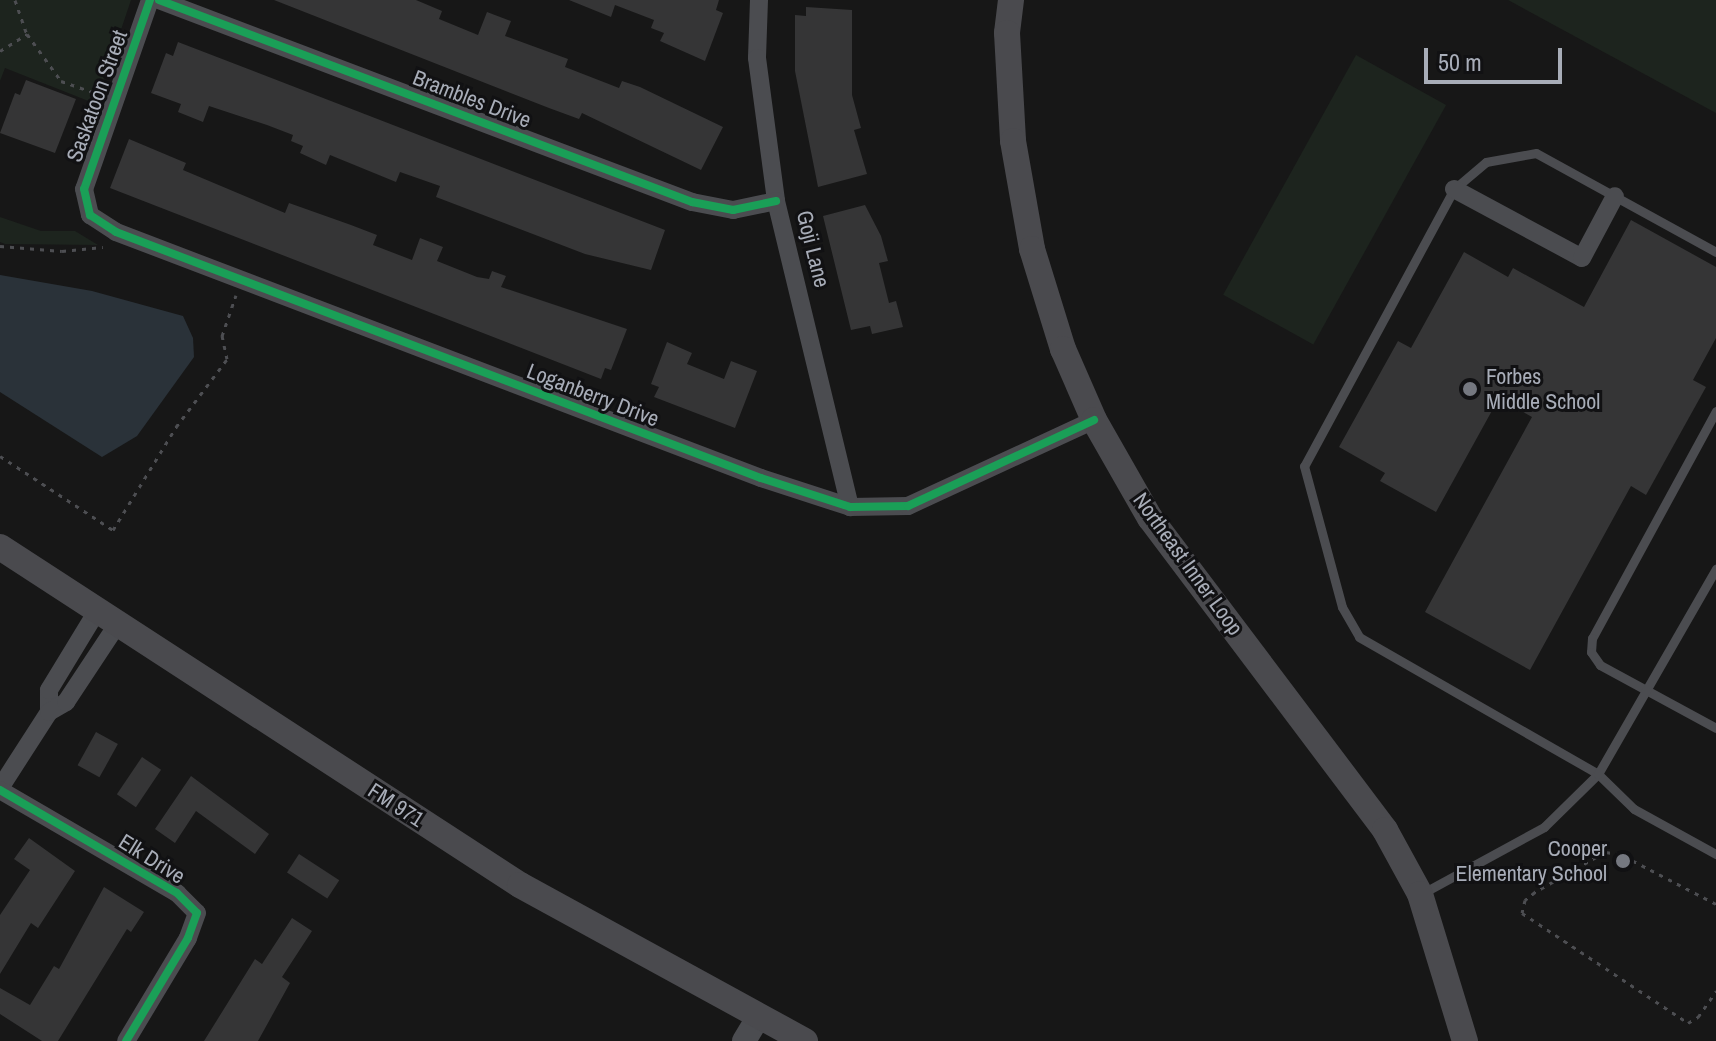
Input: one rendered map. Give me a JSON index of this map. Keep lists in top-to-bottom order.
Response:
{
  "streets": {
    "main road": ["Northeast Inner Loop", "FM 971"],
    "street": [
      "Saskatoon Street",
      "Brambles Drive",
      "Goji Lane",
      "Loganberry Drive",
      "Elk Drive"
    ]
  },
  "crossings": [
    ["Saskatoon Street", "Loganberry Drive"],
    ["Brambles Drive", "Goji Lane"],
    ["Goji Lane", "Loganberry Drive"],
    ["Loganberry Drive", "Northeast Inner Loop"]
  ],
  "places": ["Forbes Middle School", "Cooper Elementary School"],
  "scale_bar": "50 m"
}
